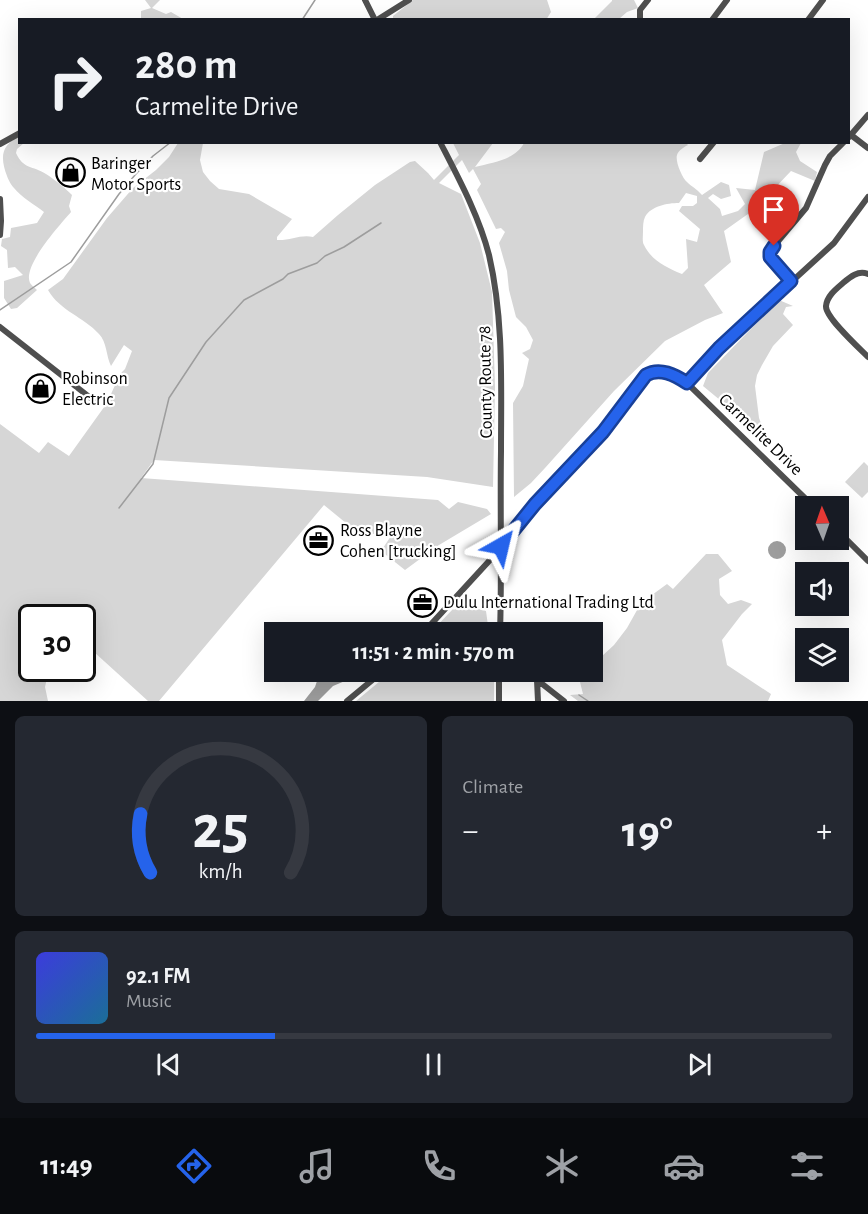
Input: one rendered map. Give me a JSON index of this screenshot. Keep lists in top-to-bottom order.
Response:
{
  "streets": {
    "street": ["County Route 78", "Carmelite Drive"]
  },
  "crossings": [
    ["County Route 78", "Carmelite Drive"]
  ],
  "places": {
    "shop": ["Baringer Motor Sports", "Robinson Electric"],
    "office": ["Ross Blayne Cohen [trucking]", "Dulu International Trading Ltd"]
  },
  "north": "top",
  "page": {
    "turn": ["280 m", "Carmelite Drive"],
    "limit": "30",
    "trip": "11:51 · 2 min · 570 m",
    "tile": "Climate",
    "heat": ["−", "19°", "+"],
    "song": ["92.1 FM", "Music"],
    "tabs": "11:49",
    "gauge": ["25", "km/h"]
  }
}
